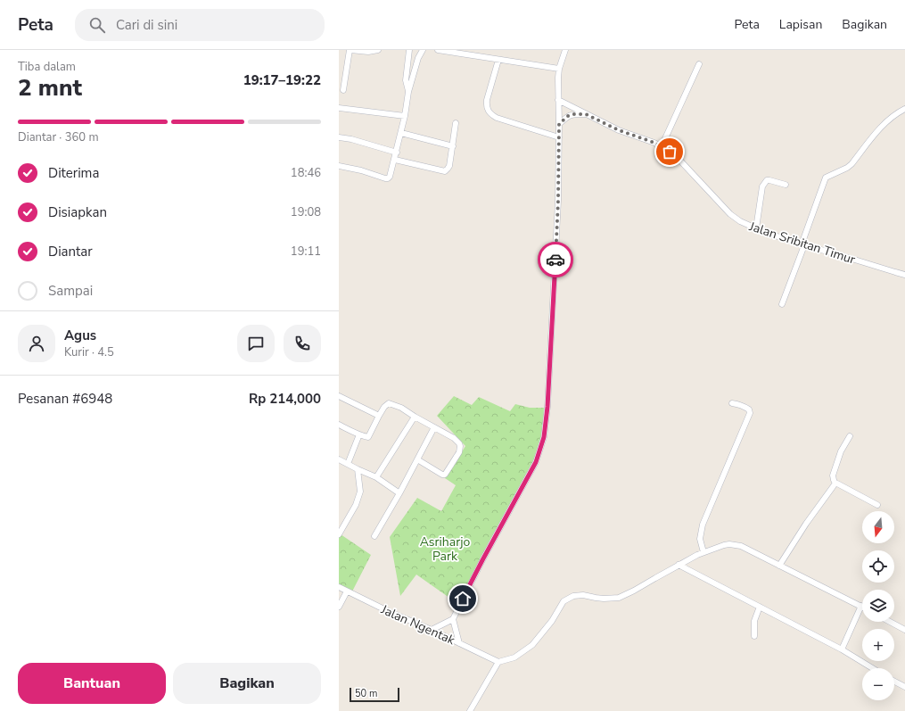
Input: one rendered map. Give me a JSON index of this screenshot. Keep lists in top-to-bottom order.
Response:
{
  "streets": {
    "street": ["Jalan Sribitan Timur", "Jalan Ngentak"]
  },
  "parks": ["Asriharjo Park"],
  "scale_bar": "50 m",
  "north": "bottom",
  "page": {
    "header": "Peta",
    "search": "Cari di sini",
    "nav": ["Peta", "Lapisan", "Bagikan"],
    "heading": ["2 mnt", "Tiba dalam", "19:17–19:22"],
    "panel": [
      "Agus",
      "Kurir · 4.5",
      "Pesanan #6948",
      "Rp 214,000"
    ],
    "bar": "Diantar · 360 m",
    "list": [
      ["Diterima", "18:46"],
      ["Disiapkan", "19:08"],
      ["Diantar", "19:11"],
      "Sampai"
    ],
    "map_buttons": ["+", "−"],
    "buttons": ["Bantuan", "Bagikan"],
    "scale": "50 m"
  }
}
